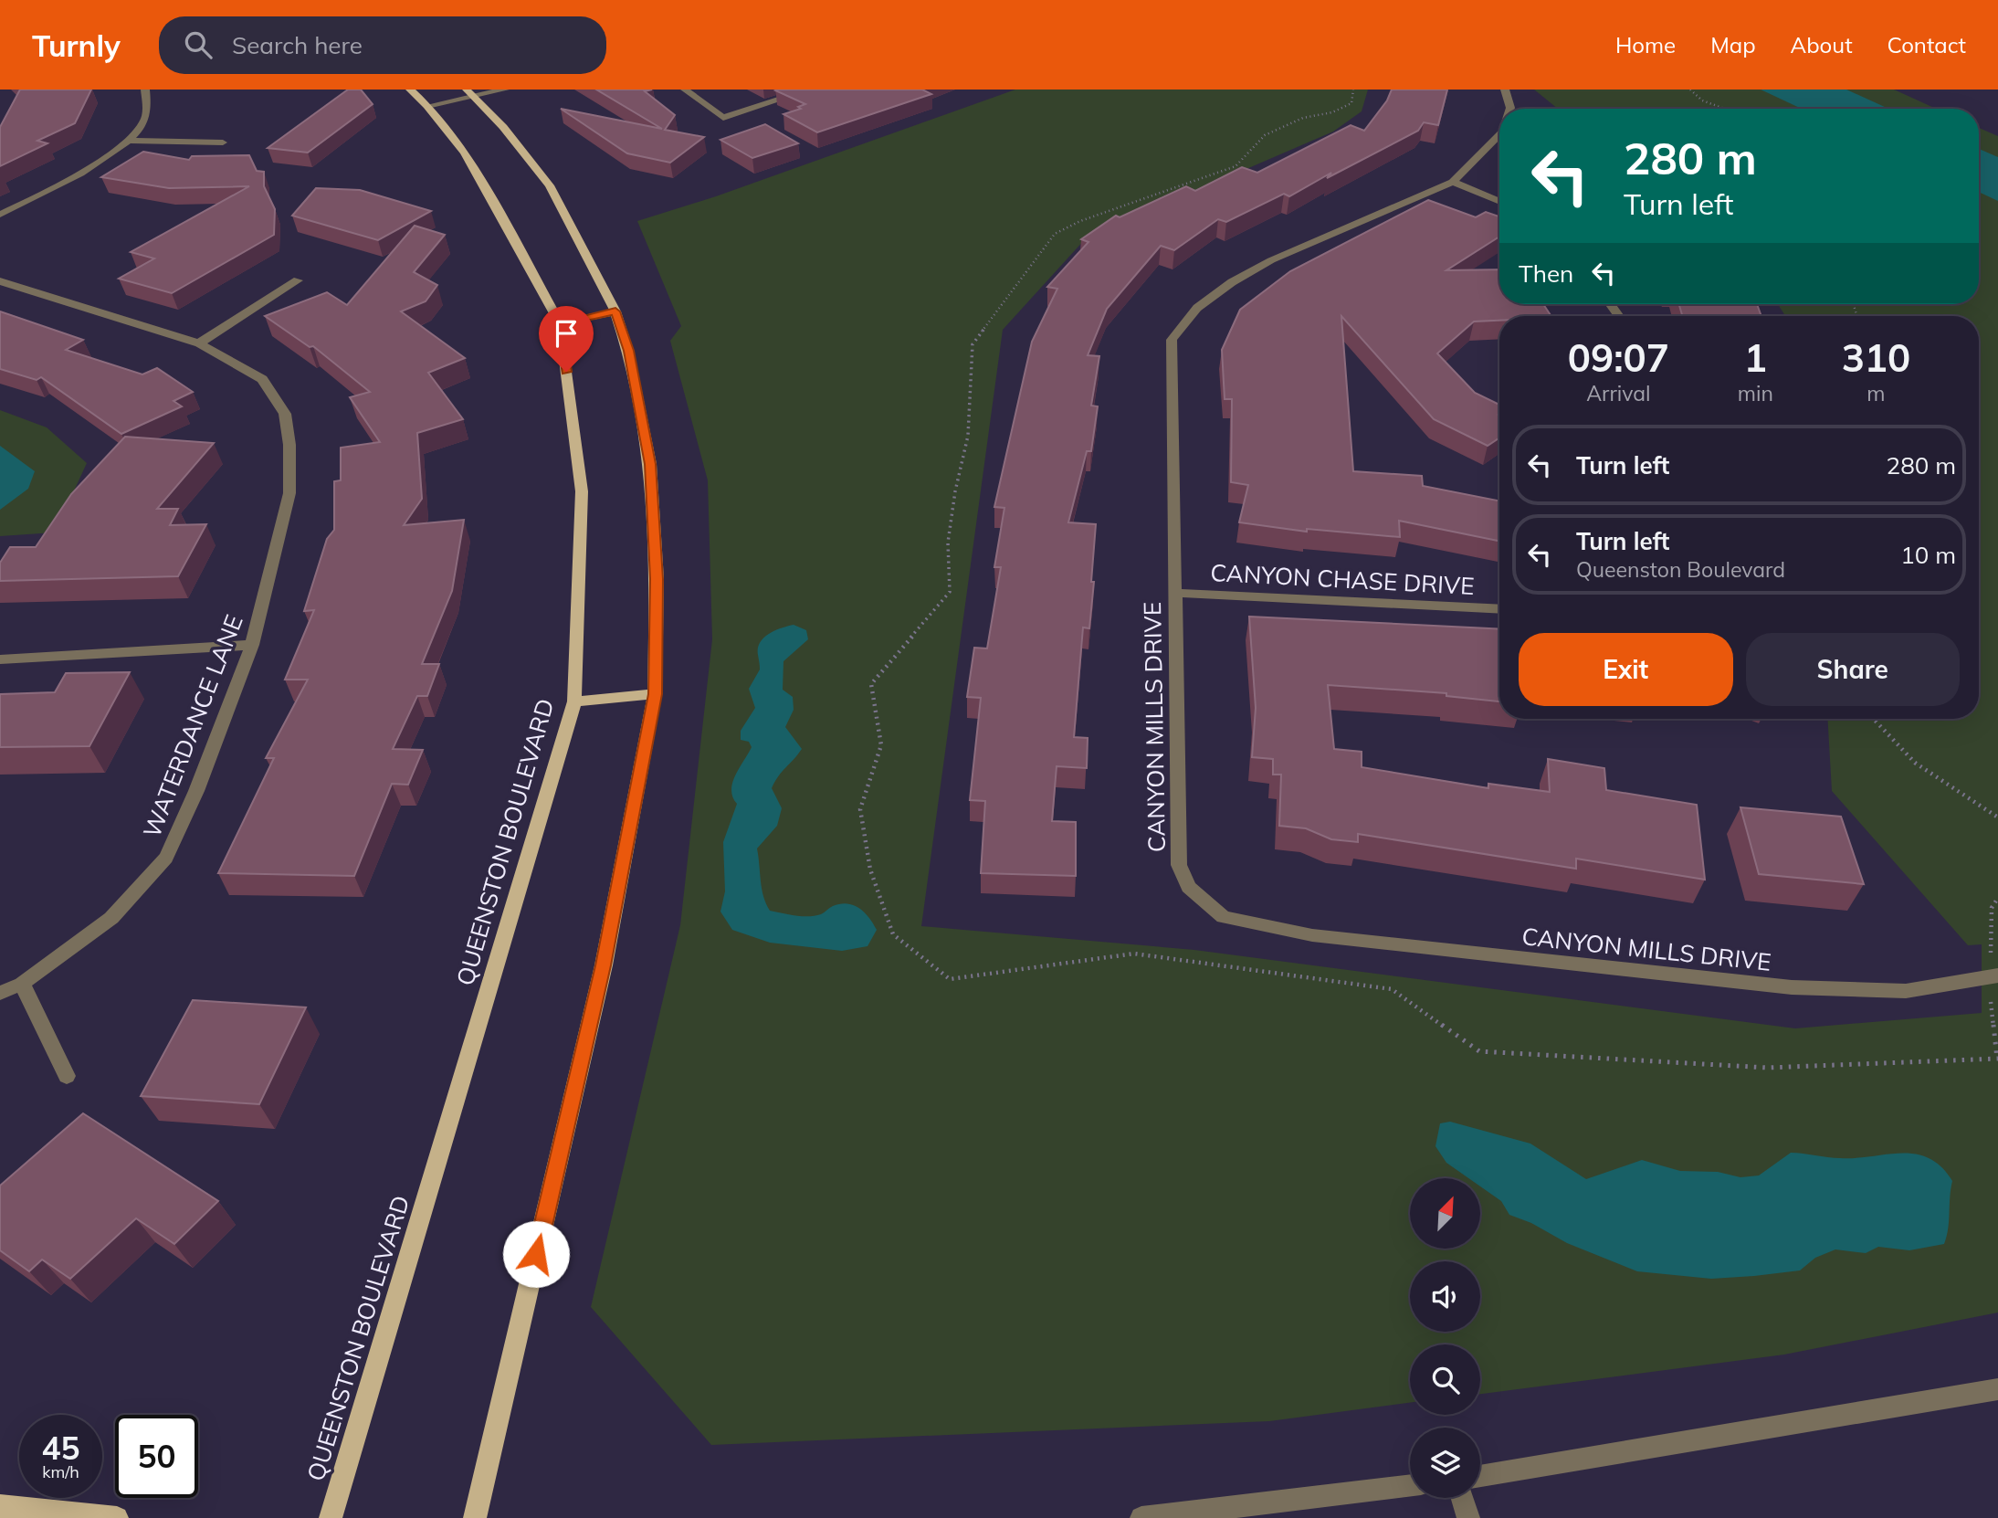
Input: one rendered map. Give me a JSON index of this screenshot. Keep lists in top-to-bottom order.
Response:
{
  "streets": {
    "main road": ["QUEENSTON BOULEVARD"],
    "street": ["CANYON CHASE DRIVE", "WATERDANCE LANE", "CANYON MILLS DRIVE"]
  },
  "crossings": [
    ["CANYON CHASE DRIVE", "CANYON MILLS DRIVE"]
  ],
  "north": "top right",
  "page": {
    "header": "Turnly",
    "search": "Search here",
    "nav": [
      "Home",
      "Map",
      "About",
      "Contact"
    ],
    "turn": ["280 m", "Turn left"],
    "then": "Then",
    "eta": [
      "09:07",
      "Arrival",
      "1",
      "min",
      "310",
      "m"
    ],
    "list": [
      {
        "name": "Turn left",
        "value": "280 m"
      },
      {
        "name": "Turn left",
        "note": "Queenston Boulevard",
        "value": "10 m"
      }
    ],
    "buttons": ["Exit", "Share"],
    "speed": "45 km/h",
    "limit": "50"
  }
}
